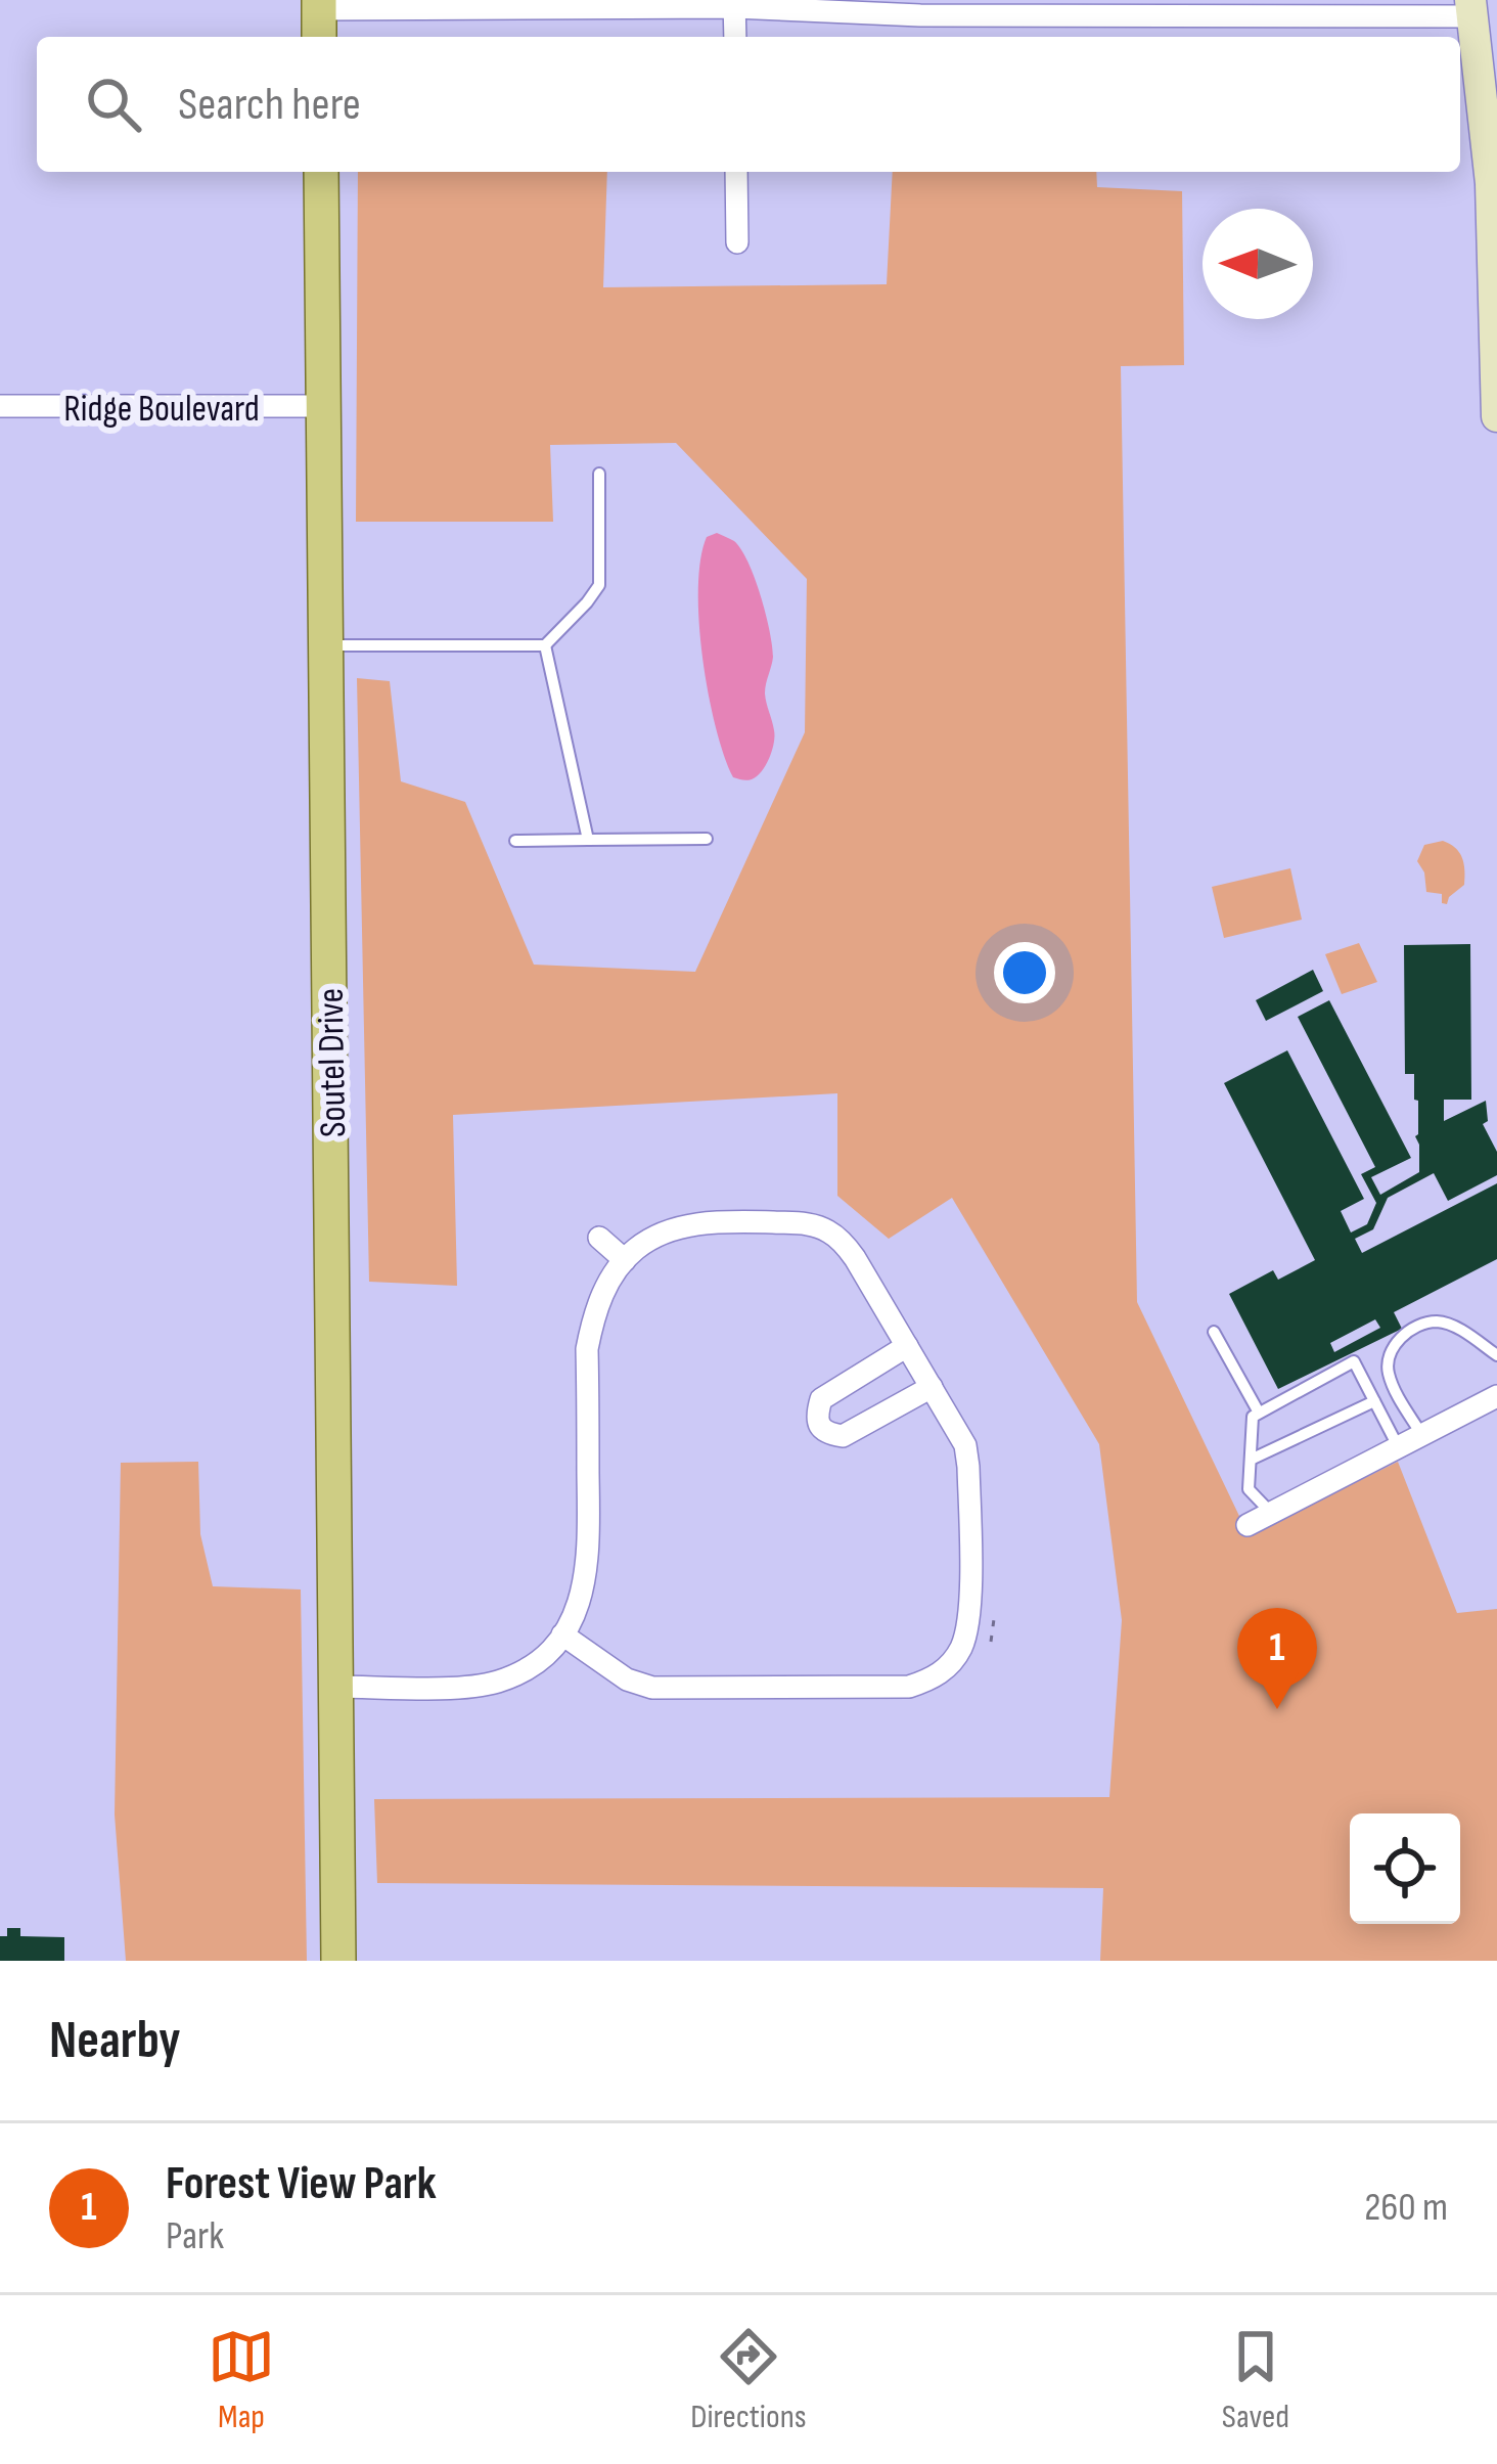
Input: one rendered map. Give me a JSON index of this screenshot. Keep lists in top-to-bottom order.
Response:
{
  "streets": {
    "main road": ["Soutel Drive"],
    "street": ["Ridge Boulevard"]
  },
  "crossings": [
    ["Ridge Boulevard", "Soutel Drive"]
  ],
  "north": "left",
  "page": {
    "search": "Search here",
    "pins": "1",
    "heading": "Nearby",
    "list": [
      {
        "mark": "1",
        "name": "Forest View Park",
        "note": "Park",
        "value": "260 m"
      }
    ],
    "nav": ["Map", "Directions", "Saved"]
  }
}
